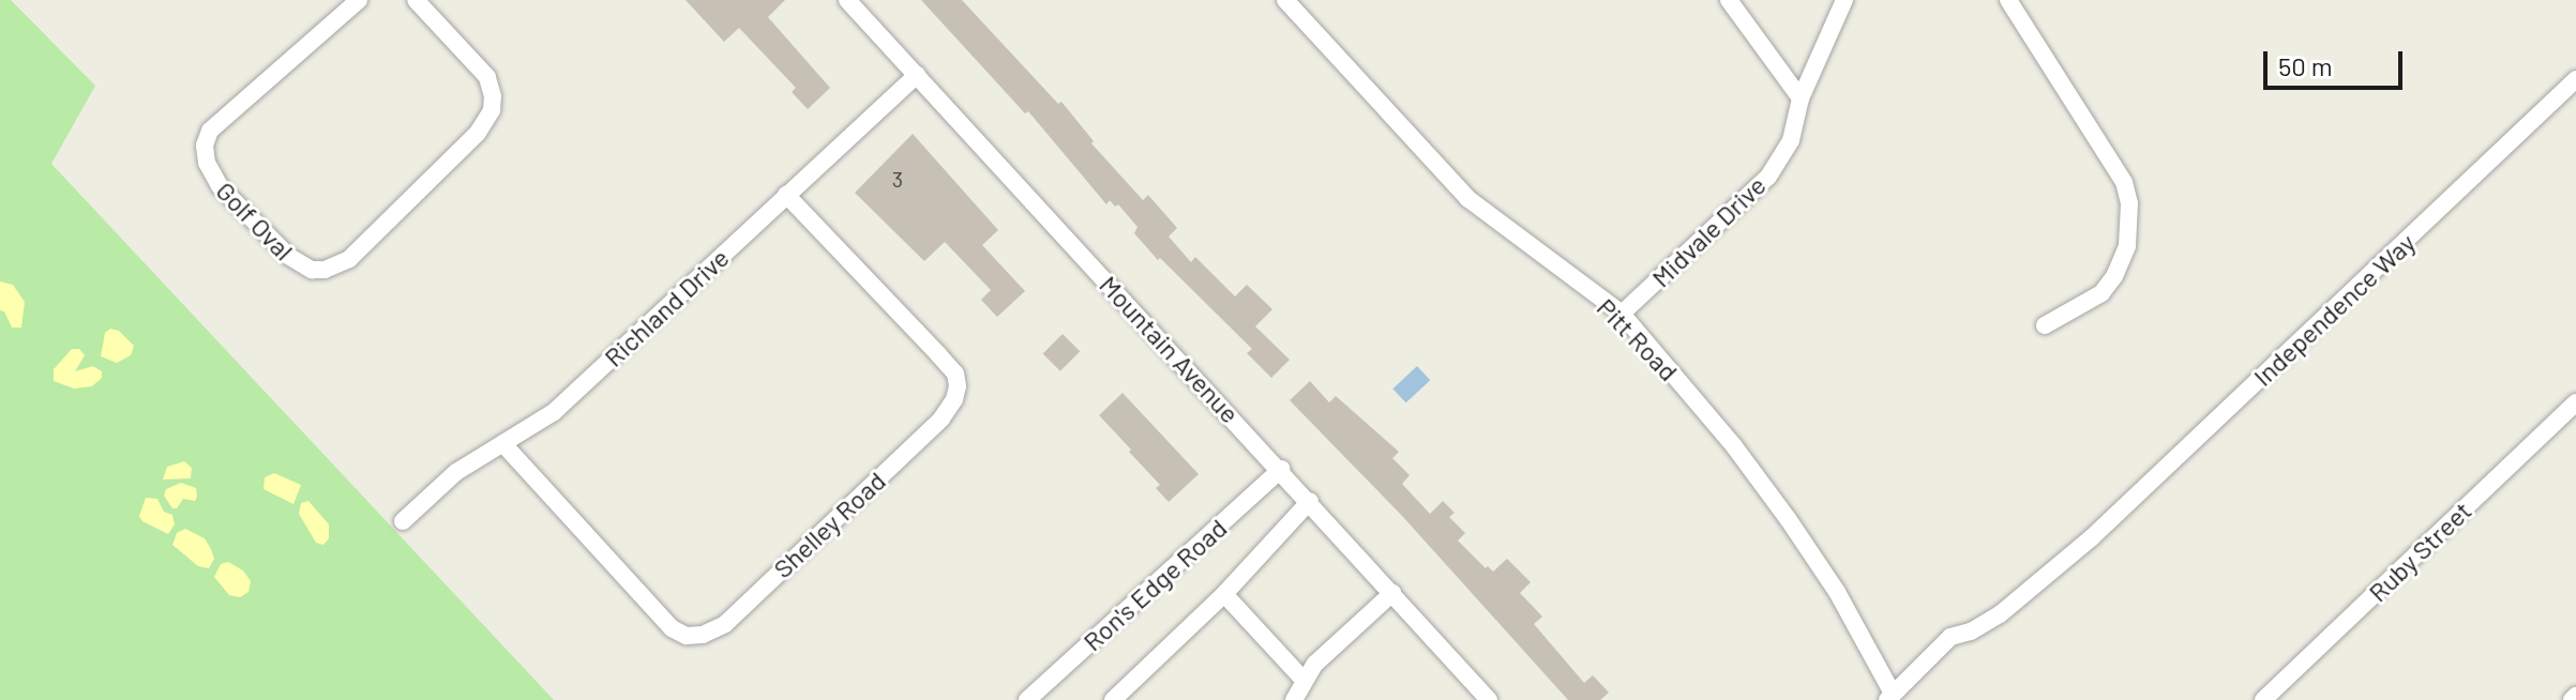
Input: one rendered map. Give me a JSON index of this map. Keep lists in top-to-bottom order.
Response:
{
  "streets": {
    "street": [
      "Golf Oval",
      "Midvale Drive",
      "Richland Drive",
      "Independence Way",
      "Pitt Road",
      "Mountain Avenue",
      "Shelley Road",
      "Ruby Street",
      "Ron's Edge Road"
    ]
  },
  "crossings": [
    ["Midvale Drive", "Pitt Road"],
    ["Richland Drive", "Mountain Avenue"],
    ["Richland Drive", "Shelley Road"],
    ["Independence Way", "Pitt Road"],
    ["Mountain Avenue", "Ron's Edge Road"]
  ],
  "house_numbers": ["3"],
  "scale_bar": "50 m"
}
